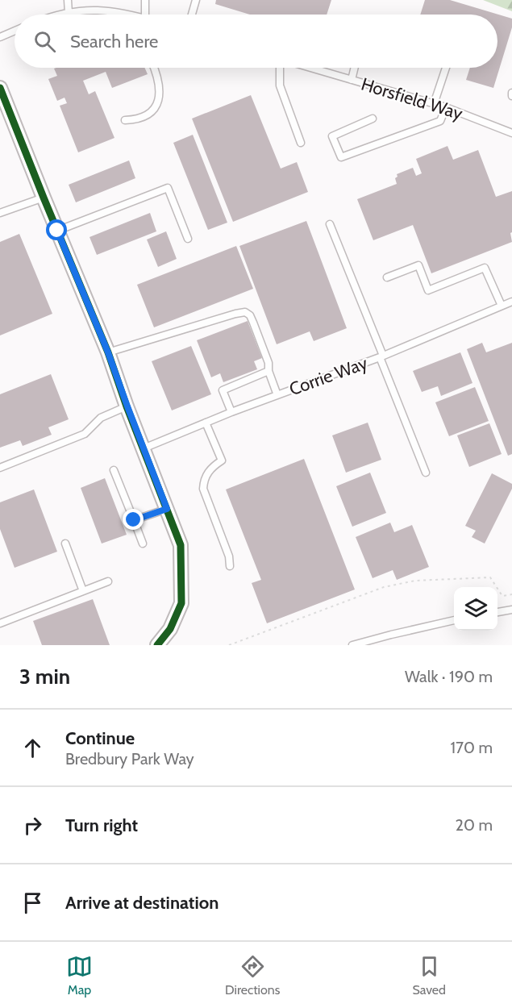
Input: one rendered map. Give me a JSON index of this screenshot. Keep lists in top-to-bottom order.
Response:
{
  "streets": {
    "lane": ["Horsfield Way", "Corrie Way"]
  },
  "page": {
    "search": "Search here",
    "heading": ["3 min", "Walk · 190 m"],
    "list": [
      ["Continue", "Bredbury Park Way", "170 m"],
      ["Turn right", "20 m"],
      "Arrive at destination"
    ],
    "nav": ["Map", "Directions", "Saved"]
  }
}
